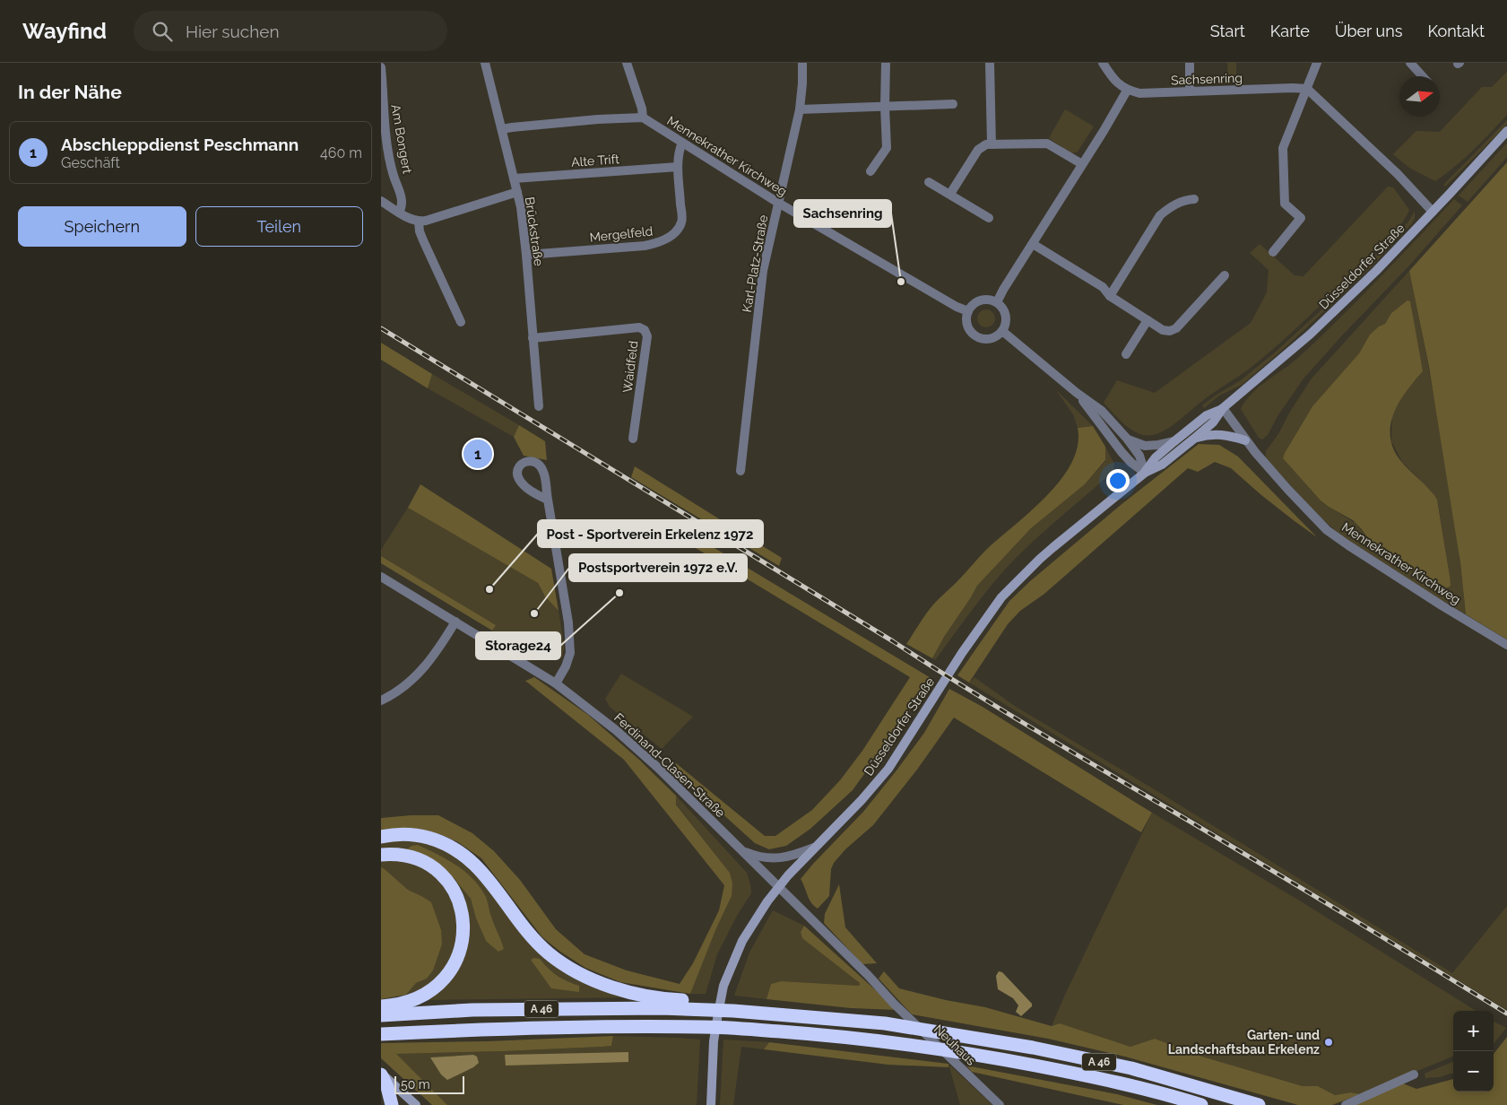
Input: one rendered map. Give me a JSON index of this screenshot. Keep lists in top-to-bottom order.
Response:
{
  "streets": {
    "highway": ["A 46"],
    "main road": ["Düsseldorfer Straße"],
    "street": [
      "Sachsenring",
      "Am Bongert",
      "Mennekrather Kirchweg",
      "Alte Trift",
      "Brückstraße",
      "Mergelfeld",
      "Karl-Platz-Straße",
      "Waidfeld",
      "Ferdinand-Clasen-Straße",
      "Neuhaus"
    ]
  },
  "crossings": [
    ["Mennekrather Kirchweg", "Mergelfeld"],
    ["Mennekrather Kirchweg", "Karl-Platz-Straße"],
    ["Mennekrather Kirchweg", "Düsseldorfer Straße"],
    ["Alte Trift", "Brückstraße"],
    ["Alte Trift", "Mergelfeld"],
    ["Brückstraße", "Mergelfeld"],
    ["Brückstraße", "Waidfeld"],
    ["Düsseldorfer Straße", "Ferdinand-Clasen-Straße"],
    ["Ferdinand-Clasen-Straße", "Neuhaus"]
  ],
  "places": [
    "Sachsenring",
    "Post - Sportverein Erkelenz 1972",
    "Storage24",
    "Postsportverein 1972 e.V.",
    "Garten- und Landschaftsbau Erkelenz"
  ],
  "scale_bar": "50 m",
  "north": "right",
  "page": {
    "header": "Wayfind",
    "search": "Hier suchen",
    "nav": [
      "Start",
      "Karte",
      "Über uns",
      "Kontakt"
    ],
    "heading": "In der Nähe",
    "list": [
      {
        "mark": "1",
        "name": "Abschleppdienst Peschmann",
        "note": "Geschäft",
        "value": "460 m"
      }
    ],
    "buttons": ["Speichern", "Teilen"],
    "pins": "1",
    "map_buttons": ["+", "−"],
    "scale": "50 m"
  }
}
